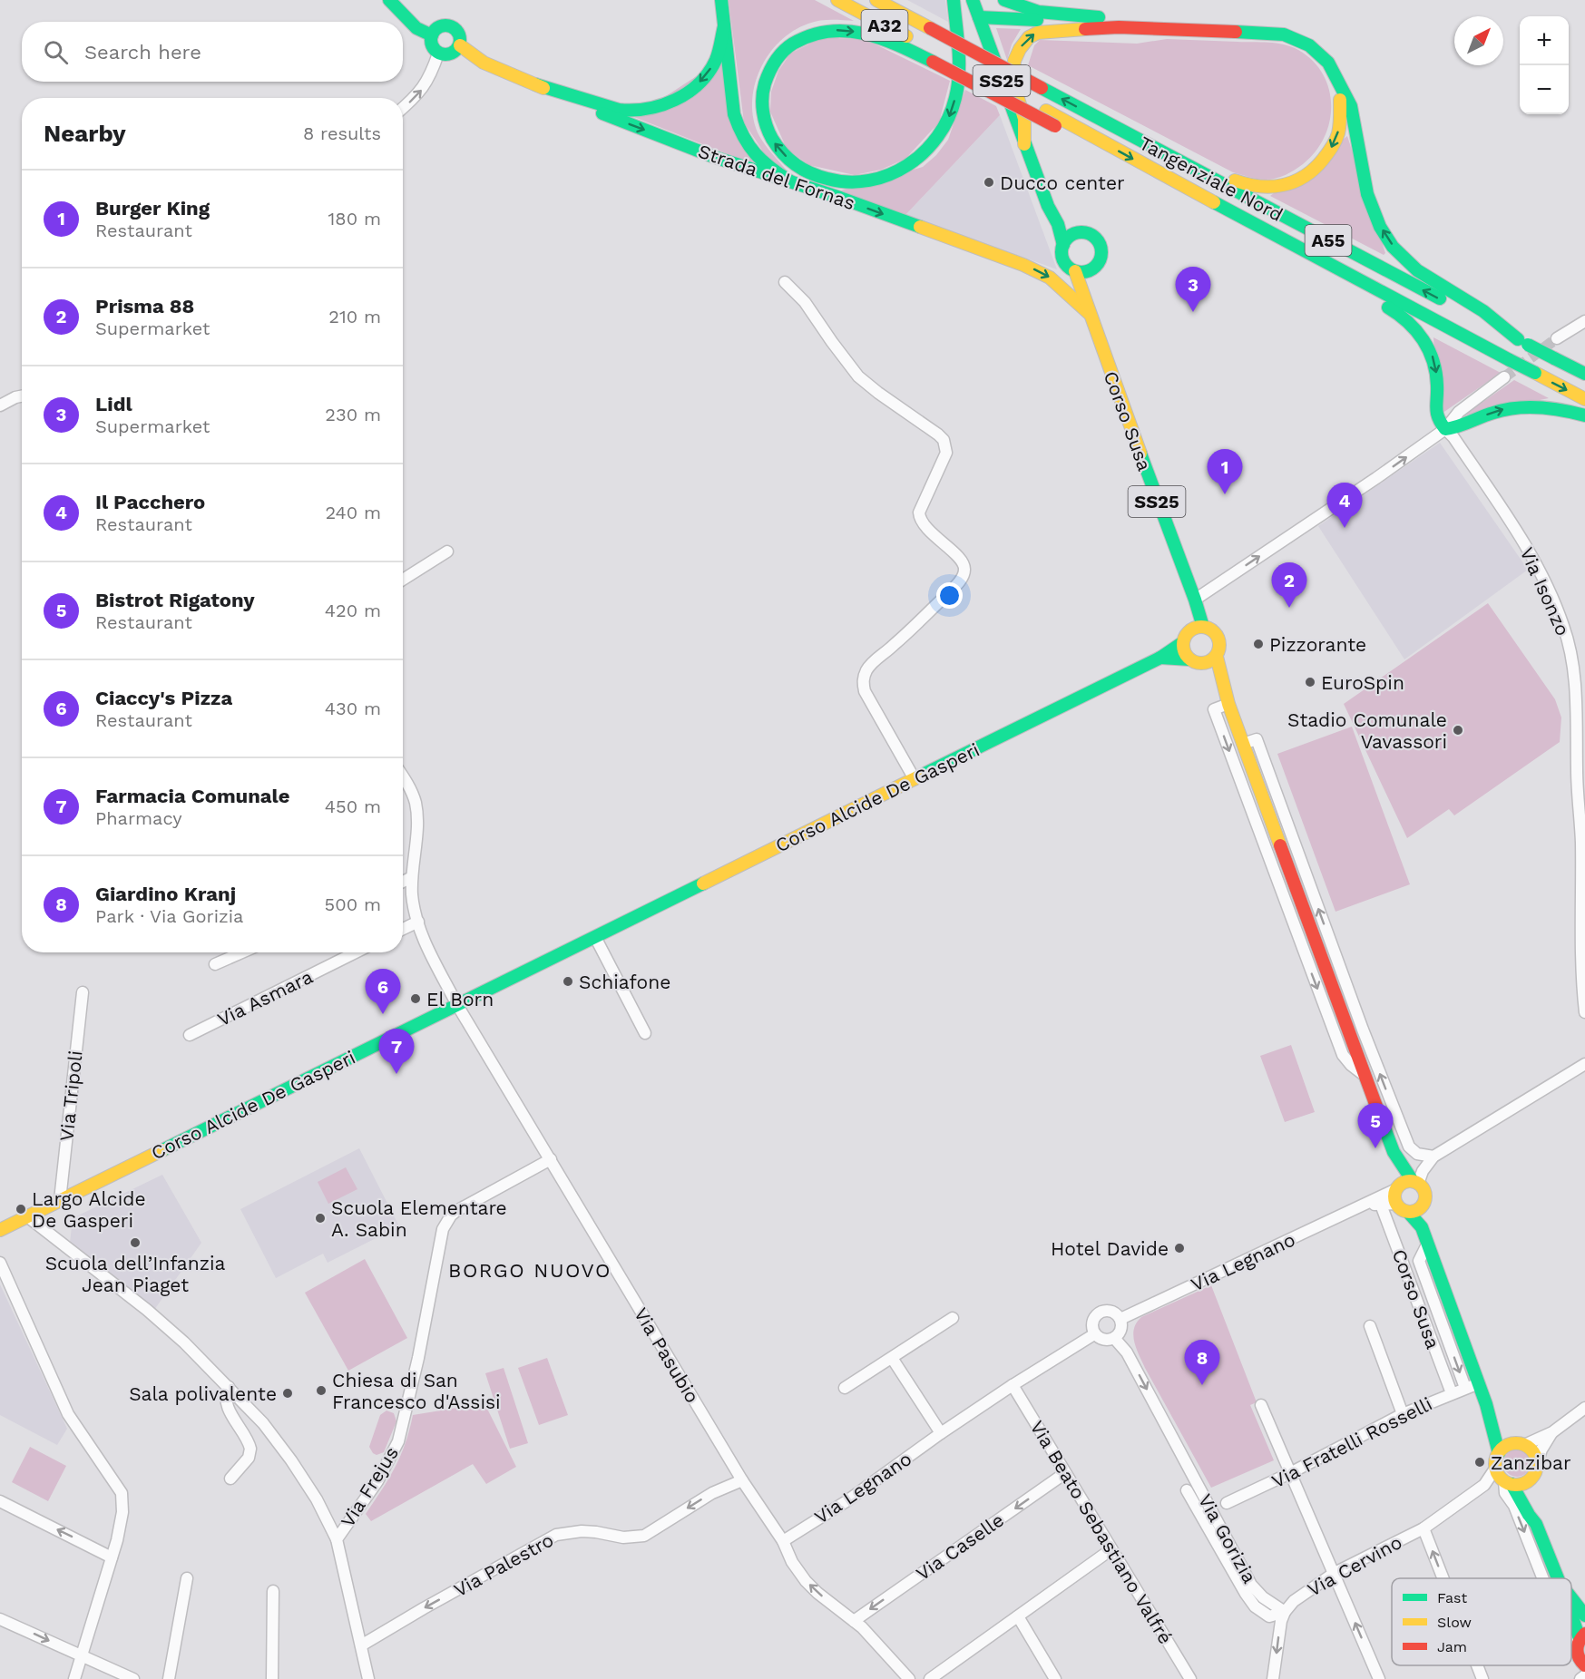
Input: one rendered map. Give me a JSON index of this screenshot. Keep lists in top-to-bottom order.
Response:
{
  "streets": {
    "main road": [
      "A32",
      "SS25",
      "Strada del Fornas",
      "Tangenziale Nord",
      "A55",
      "Corso Susa",
      "Corso Alcide De Gasperi"
    ],
    "street": [
      "Via Isonzo",
      "Via Asmara",
      "Via Tripoli",
      "Via Legnano",
      "Via Pasubio",
      "Via Fratelli Rosselli",
      "Via Frejus",
      "Via Beato Sebastiano Valfré",
      "Via Gorizia",
      "Via Caselle",
      "Via Palestro",
      "Via Cervino"
    ]
  },
  "crossings": [
    ["A32", "Tangenziale Nord"],
    ["SS25", "Corso Susa"],
    ["SS25", "Corso Alcide De Gasperi"],
    ["Strada del Fornas", "Corso Susa"],
    ["Corso Susa", "Corso Alcide De Gasperi"],
    ["Corso Susa", "Via Legnano"],
    ["Corso Susa", "Via Fratelli Rosselli"],
    ["Corso Susa", "Via Cervino"],
    ["Corso Alcide De Gasperi", "Via Tripoli"],
    ["Corso Alcide De Gasperi", "Via Pasubio"],
    ["Via Legnano", "Via Pasubio"],
    ["Via Legnano", "Via Beato Sebastiano Valfré"],
    ["Via Legnano", "Via Gorizia"],
    ["Via Pasubio", "Via Frejus"],
    ["Via Pasubio", "Via Caselle"],
    ["Via Pasubio", "Via Palestro"],
    ["Via Frejus", "Via Palestro"],
    ["Via Beato Sebastiano Valfré", "Via Caselle"],
    ["Via Gorizia", "Via Cervino"]
  ],
  "one_way": ["Strada del Fornas", "Via Palestro"],
  "districts": ["BORGO NUOVO"],
  "places": [
    "Ducco center",
    "Pizzorante",
    "EuroSpin",
    "Stadio Comunale Vavassori",
    "Schiafone",
    "El Born",
    "Largo Alcide De Gasperi",
    "Scuola Elementare A. Sabin",
    "Scuola dell’Infanzia Jean Piaget",
    "Hotel Davide",
    "Chiesa di San Francesco d'Assisi",
    "Sala polivalente",
    "Zanzibar"
  ],
  "legend": ["Fast", "Slow", "Jam"],
  "north": "top right",
  "page": {
    "map_buttons": ["+", "−"],
    "search": "Search here",
    "heading": ["Nearby", "8 results"],
    "list": [
      {
        "mark": "1",
        "name": "Burger King",
        "note": "Restaurant",
        "value": "180 m"
      },
      {
        "mark": "2",
        "name": "Prisma 88",
        "note": "Supermarket",
        "value": "210 m"
      },
      {
        "mark": "3",
        "name": "Lidl",
        "note": "Supermarket",
        "value": "230 m"
      },
      {
        "mark": "4",
        "name": "Il Pacchero",
        "note": "Restaurant",
        "value": "240 m"
      },
      {
        "mark": "5",
        "name": "Bistrot Rigatony",
        "note": "Restaurant",
        "value": "420 m"
      },
      {
        "mark": "6",
        "name": "Ciaccy's Pizza",
        "note": "Restaurant",
        "value": "430 m"
      },
      {
        "mark": "7",
        "name": "Farmacia Comunale",
        "note": "Pharmacy",
        "value": "450 m"
      },
      {
        "mark": "8",
        "name": "Giardino Kranj",
        "note": "Park · Via Gorizia",
        "value": "500 m"
      }
    ],
    "pins": [
      "3",
      "1",
      "4",
      "2",
      "6",
      "7",
      "5",
      "8"
    ]
  }
}
